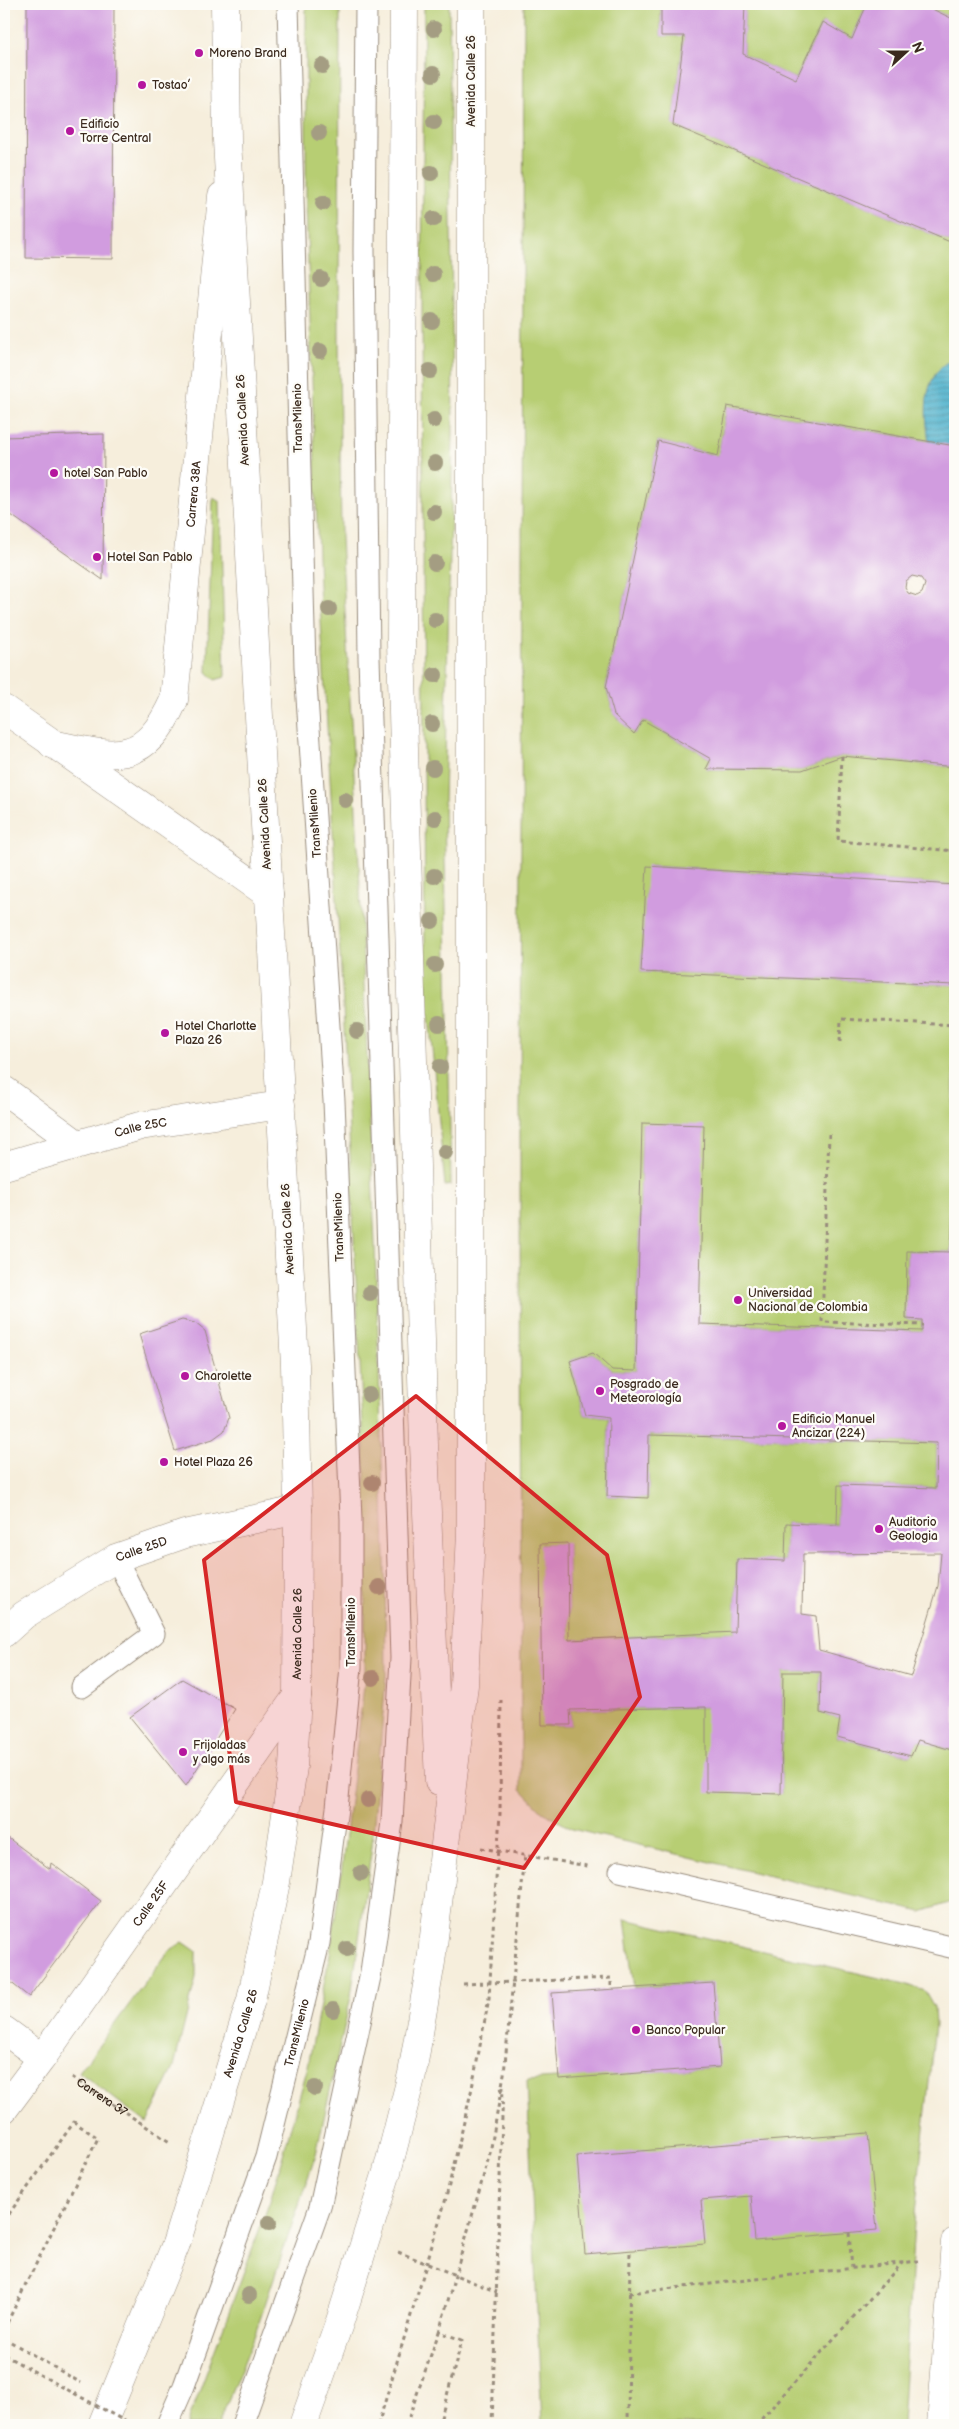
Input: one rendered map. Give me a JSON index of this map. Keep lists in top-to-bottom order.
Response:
{
  "streets": {
    "main road": [
      "Avenida Calle 26",
      "Carrera 38A",
      "Calle 25C",
      "Calle 25D",
      "Calle 25F"
    ],
    "lane": ["TransMilenio"],
    "path": ["Carrera 37"]
  },
  "crossings": [
    ["Avenida Calle 26", "Carrera 38A"],
    ["Avenida Calle 26", "Calle 25C"],
    ["Avenida Calle 26", "Calle 25D"],
    ["Avenida Calle 26", "Calle 25F"],
    ["Avenida Calle 26", "Carrera 37"],
    ["Calle 25F", "Carrera 37"]
  ],
  "places": [
    "Moreno Brand",
    "Tostao’",
    "Edificio Torre Central",
    "hotel San Pablo",
    "Hotel San Pablo",
    "Hotel Charlotte Plaza 26",
    "Universidad Nacional de Colombia",
    "Charolette",
    "Posgrado de Meteorología",
    "Edificio Manuel Ancizar (224)",
    "Hotel Plaza 26",
    "Auditorio Geologia",
    "Frijoladas y algo más",
    "Banco Popular"
  ],
  "north": "right"
}
